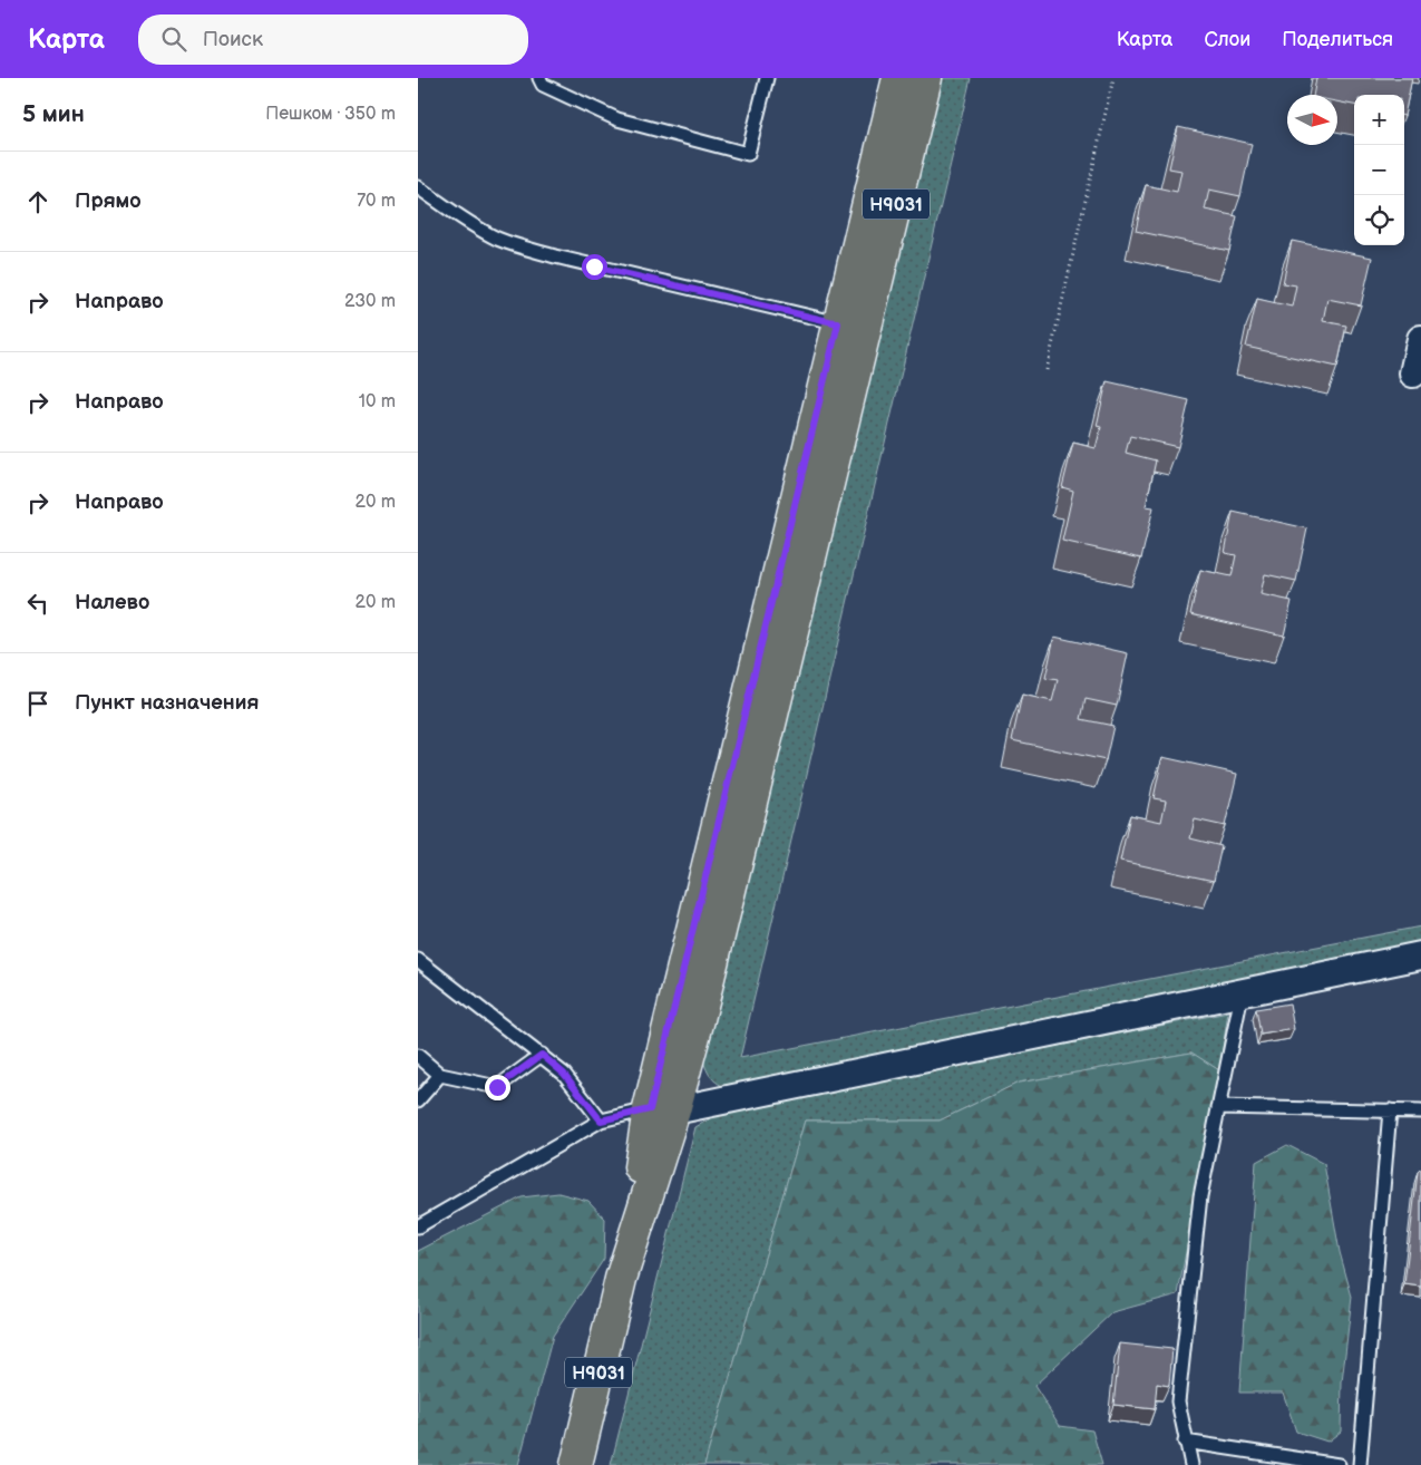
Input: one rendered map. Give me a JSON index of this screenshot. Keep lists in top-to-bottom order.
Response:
{
  "streets": {
    "main road": ["Н9031"]
  },
  "north": "right",
  "page": {
    "header": "Карта",
    "search": "Поиск",
    "nav": ["Карта", "Слои", "Поделиться"],
    "heading": ["5 мин", "Пешком · 350 m"],
    "map_buttons": ["+", "−"],
    "list": [
      ["Прямо", "70 m"],
      ["Направо", "230 m"],
      ["Направо", "10 m"],
      ["Направо", "20 m"],
      ["Налево", "20 m"],
      "Пункт назначения"
    ]
  }
}
